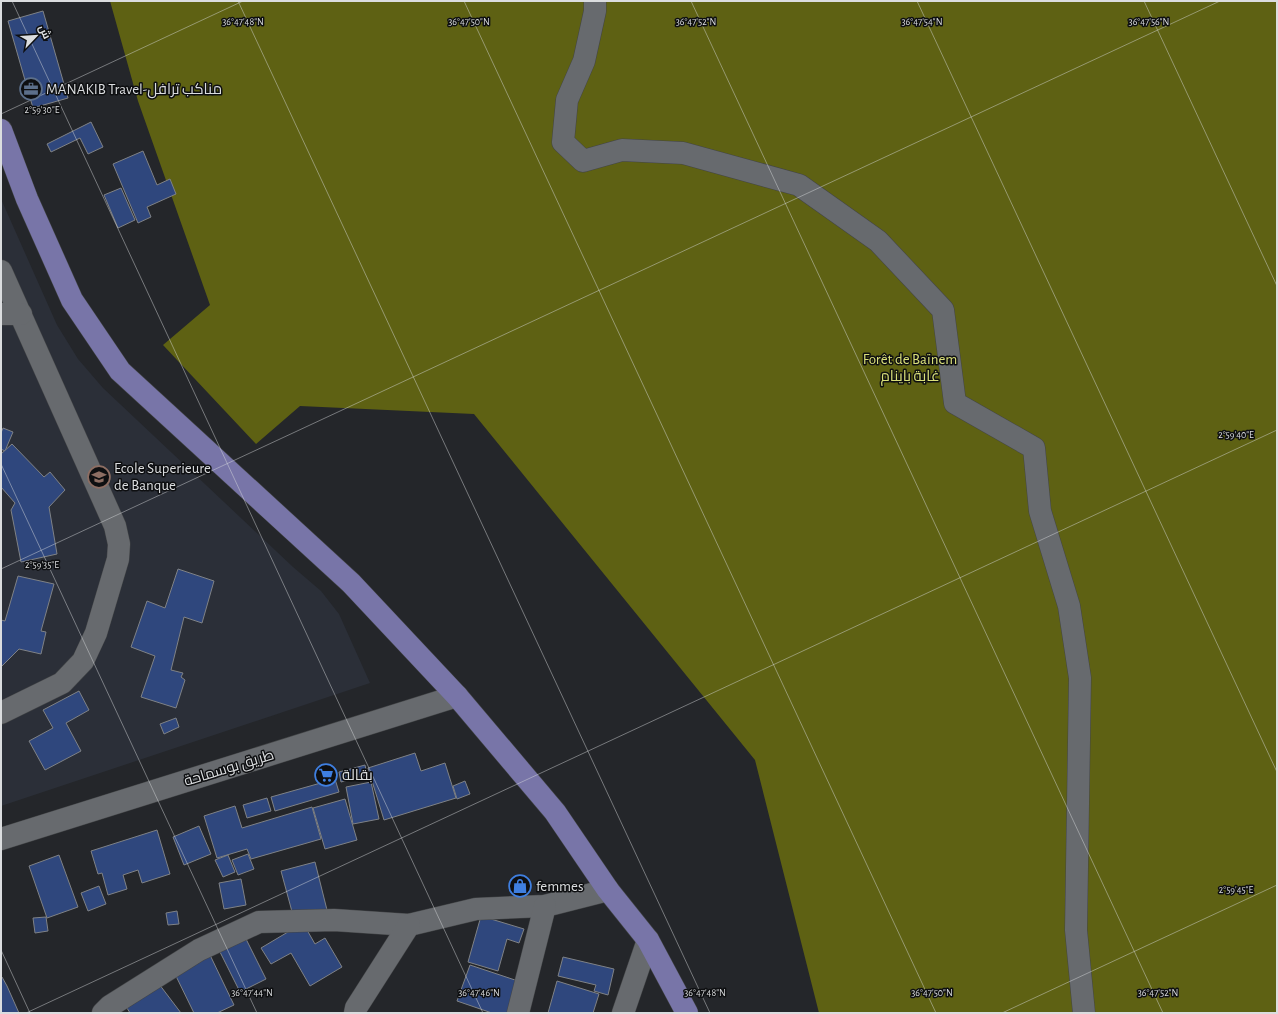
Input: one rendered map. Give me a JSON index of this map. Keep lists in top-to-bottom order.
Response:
{
  "streets": {
    "street": ["طريق بوسماحة"]
  },
  "parks": ["Forêt de Baïnem غابة باينام"],
  "places": {
    "office": ["MANAKIB Travel-مناكب ترافل"],
    "school or university": ["Ecole Superieure de Banque"],
    "supermarket": ["بقالة"],
    "shop": ["femmes"]
  },
  "north": "top right",
  "coordinates": [
    "36°47'48\"N",
    "36°47'50\"N",
    "36°47'52\"N",
    "36°47'54\"N",
    "36°47'56\"N",
    "2°59'30\"E",
    "2°59'40\"E",
    "2°59'35\"E",
    "2°59'45\"E",
    "36°47'44\"N",
    "36°47'46\"N"
  ]
}
